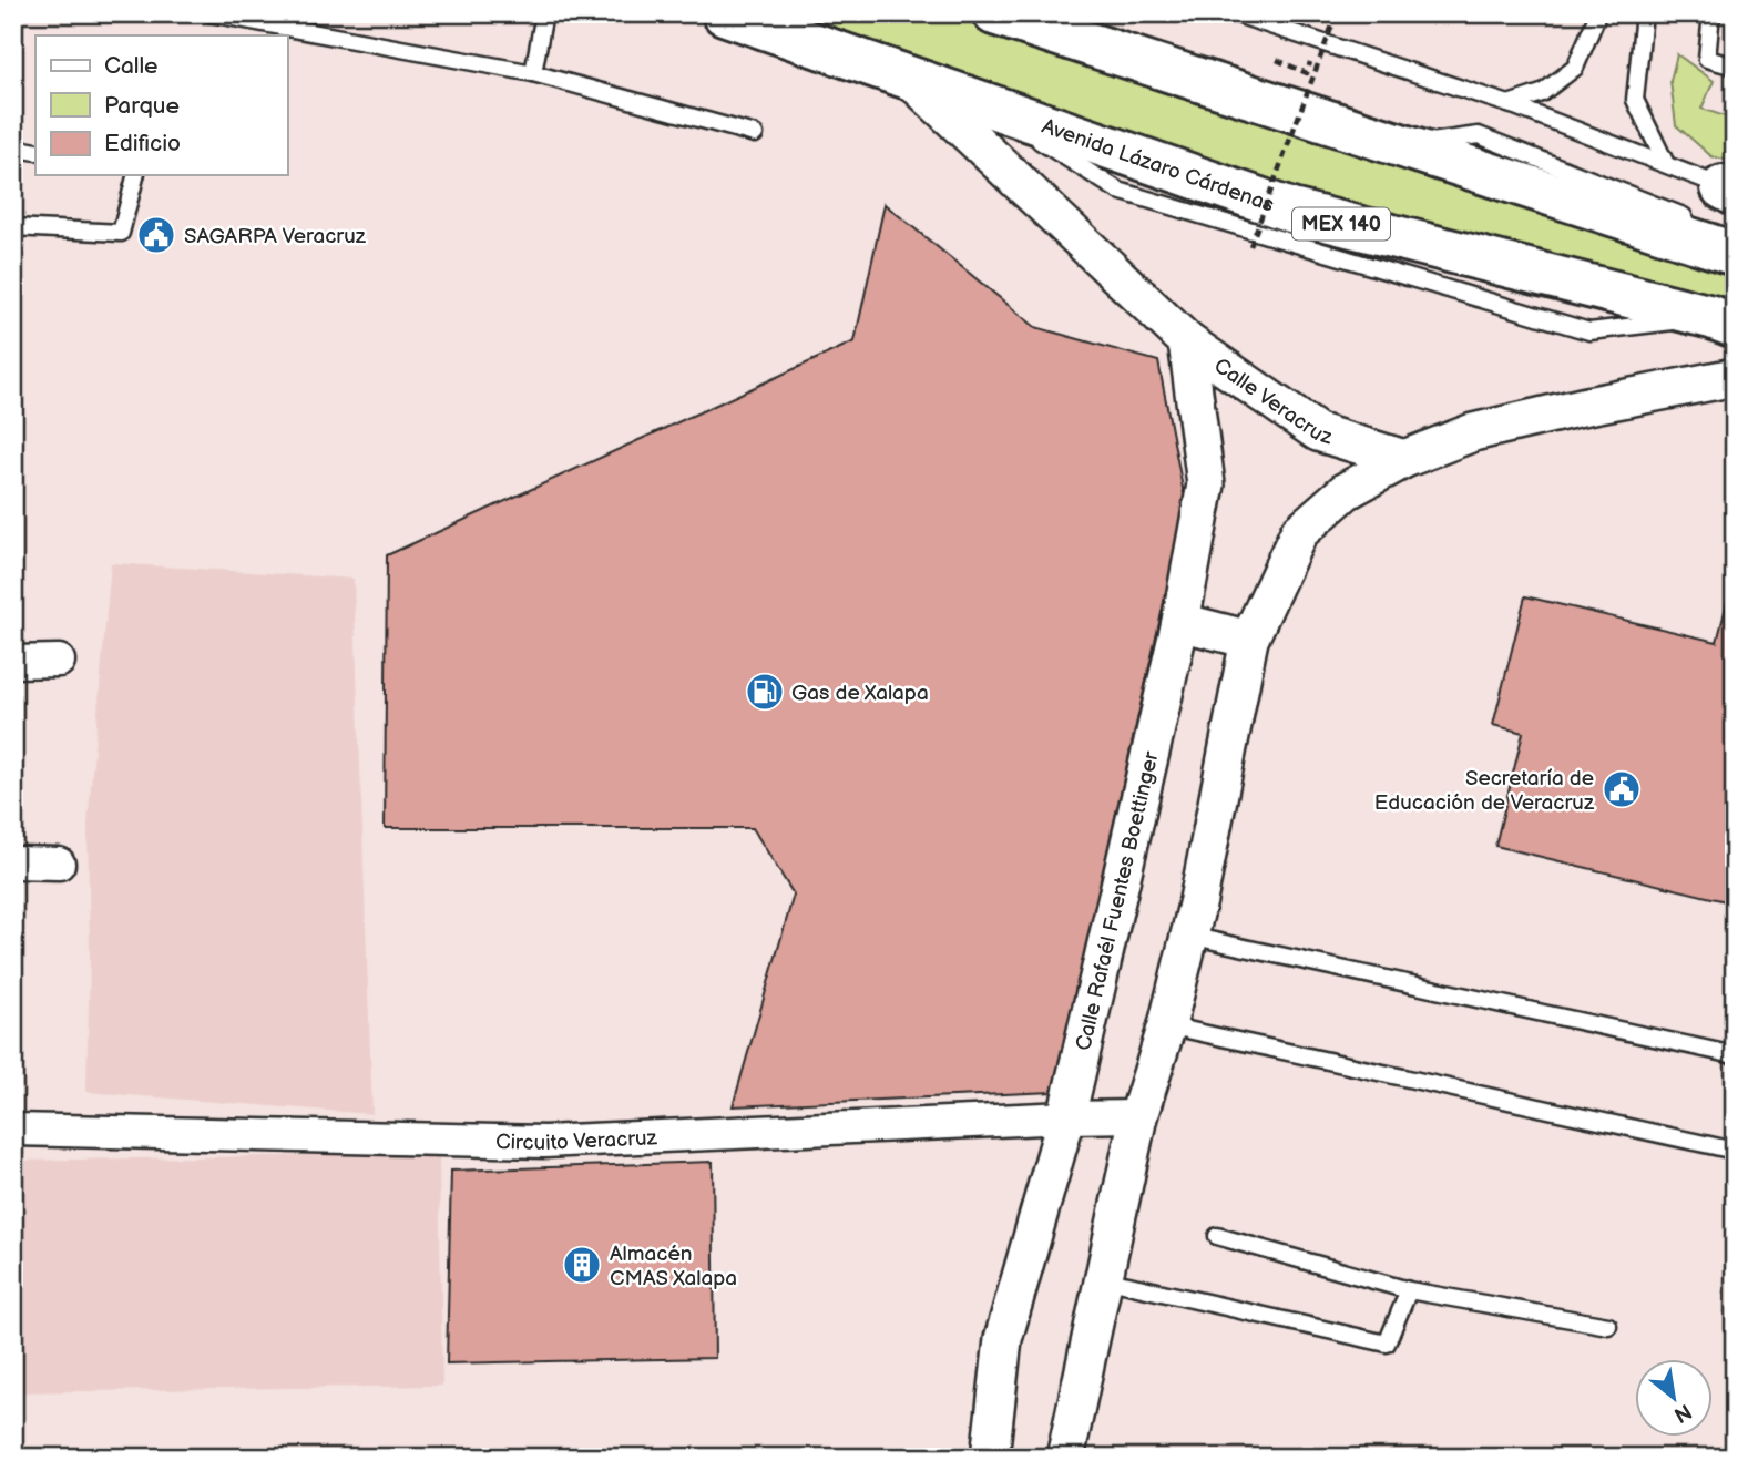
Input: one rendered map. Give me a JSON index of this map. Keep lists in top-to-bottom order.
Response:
{
  "streets": {
    "highway": ["Avenida Lázaro Cárdenas", "MEX 140"],
    "street": ["Calle Veracruz", "Calle Rafaél Fuentes Boettinger", "Circuito Veracruz"]
  },
  "crossings": [
    ["Avenida Lázaro Cárdenas", "Calle Veracruz"],
    ["Calle Veracruz", "Calle Rafaél Fuentes Boettinger"],
    ["Calle Rafaél Fuentes Boettinger", "Circuito Veracruz"]
  ],
  "places": {
    "public building": ["SAGARPA Veracruz", "Secretaría de Educación de Veracruz"],
    "fuel station": ["Gas de Xalapa"],
    "building": ["Almacén CMAS Xalapa"]
  },
  "legend": ["Calle", "Parque", "Edificio"],
  "north": "bottom right"
}
